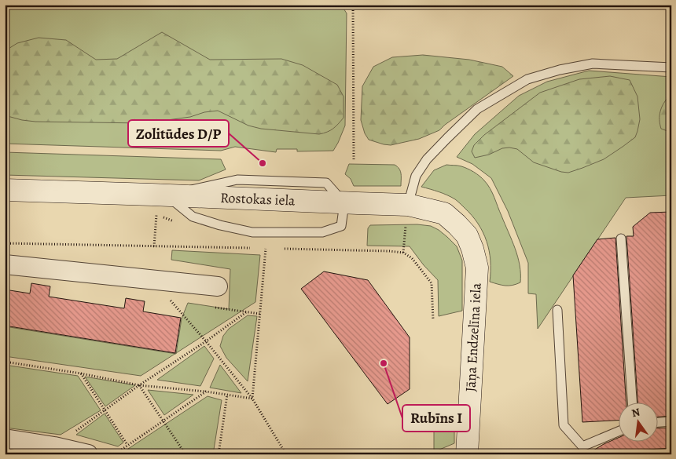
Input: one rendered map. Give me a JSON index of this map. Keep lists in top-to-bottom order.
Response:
{
  "streets": {
    "street": ["Rostokas iela", "Jāņa Endzelīna iela"]
  },
  "crossings": [
    ["Rostokas iela", "Jāņa Endzelīna iela"]
  ],
  "places": ["Zolitūdes D/P", "Rubīns I"],
  "north": "top"
}
